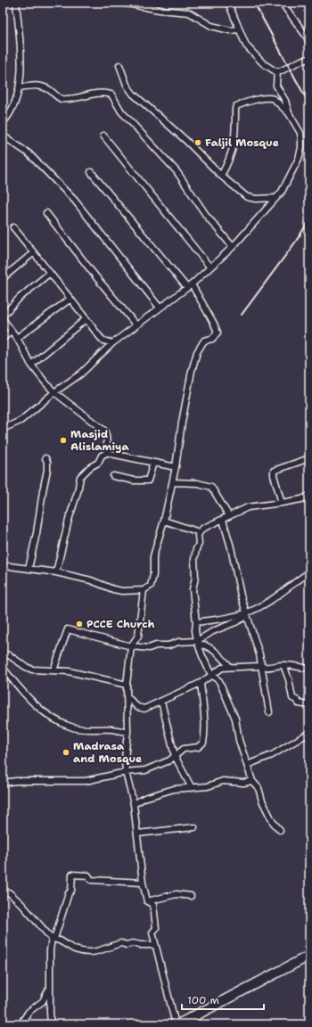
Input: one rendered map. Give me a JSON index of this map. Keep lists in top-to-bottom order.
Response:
{
  "places": [
    "Faljil Mosque",
    "Masjid Alislamiya",
    "PCCE Church",
    "Madrasa and Mosque"
  ],
  "scale_bar": "100 m"
}
